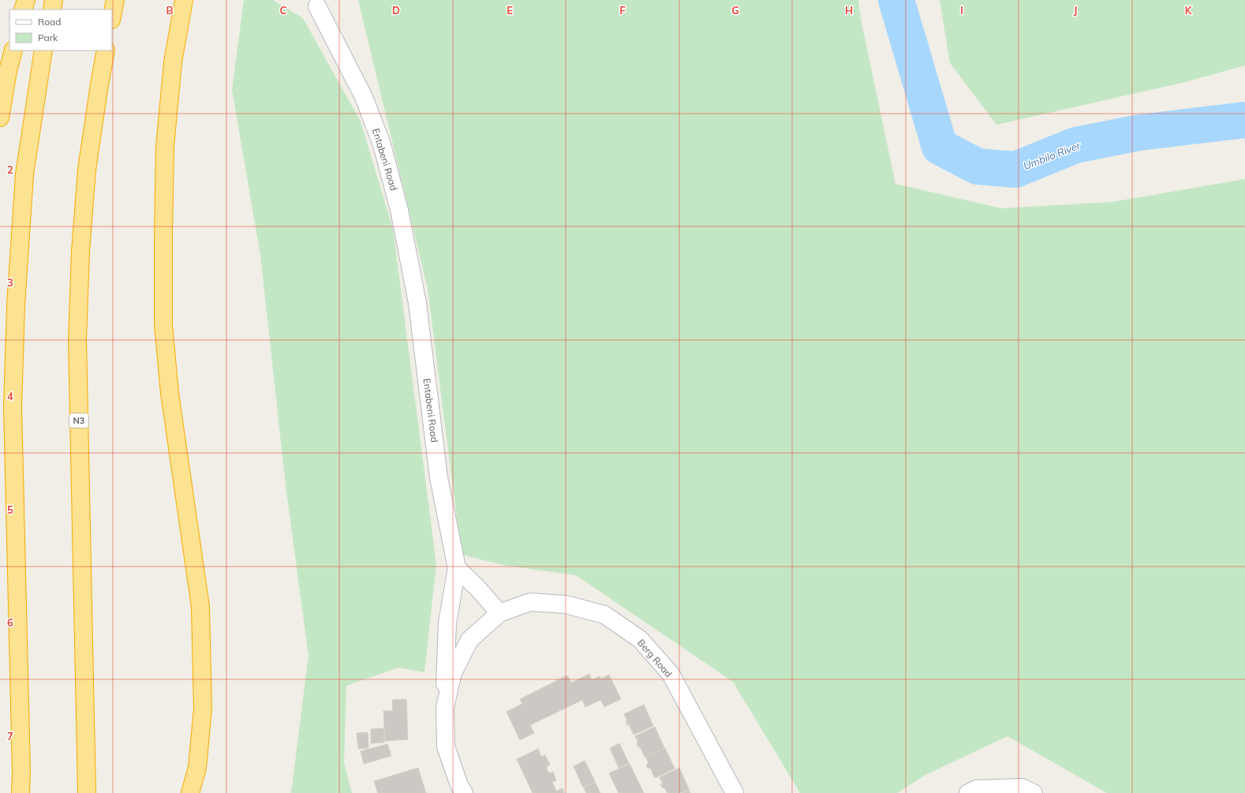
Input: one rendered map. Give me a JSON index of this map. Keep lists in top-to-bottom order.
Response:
{
  "streets": {
    "highway": ["N3"],
    "street": ["Entabeni Road", "Berg Road"]
  },
  "water": ["Umbilo River"],
  "legend": ["Road", "Park"],
  "grid": {
    "columns": [
      "B",
      "C",
      "D",
      "E",
      "F",
      "G",
      "H",
      "I",
      "J",
      "K"
    ],
    "rows": [
      "2",
      "3",
      "4",
      "5",
      "6",
      "7"
    ]
  }
}
